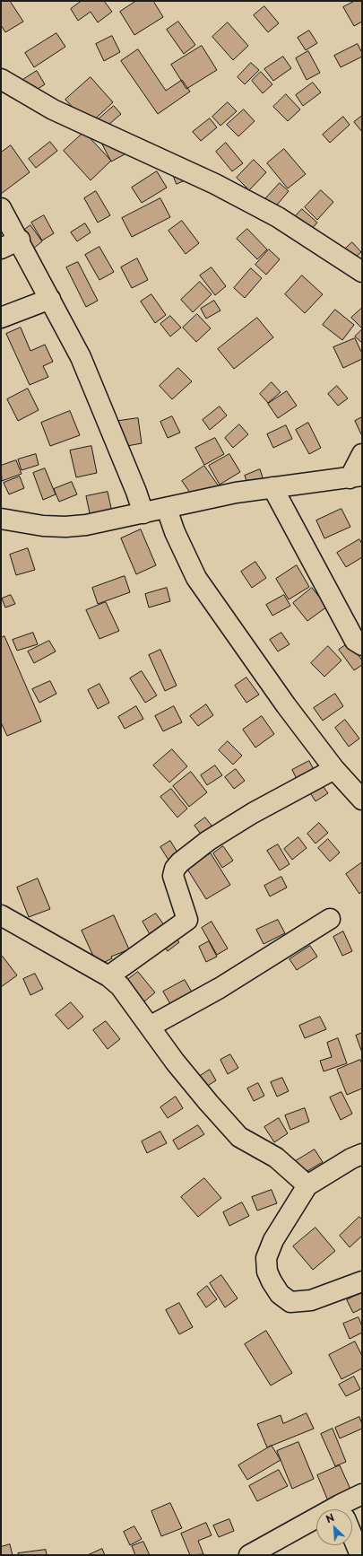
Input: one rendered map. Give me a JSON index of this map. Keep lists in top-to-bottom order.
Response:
{
  "north": "top left"
}
